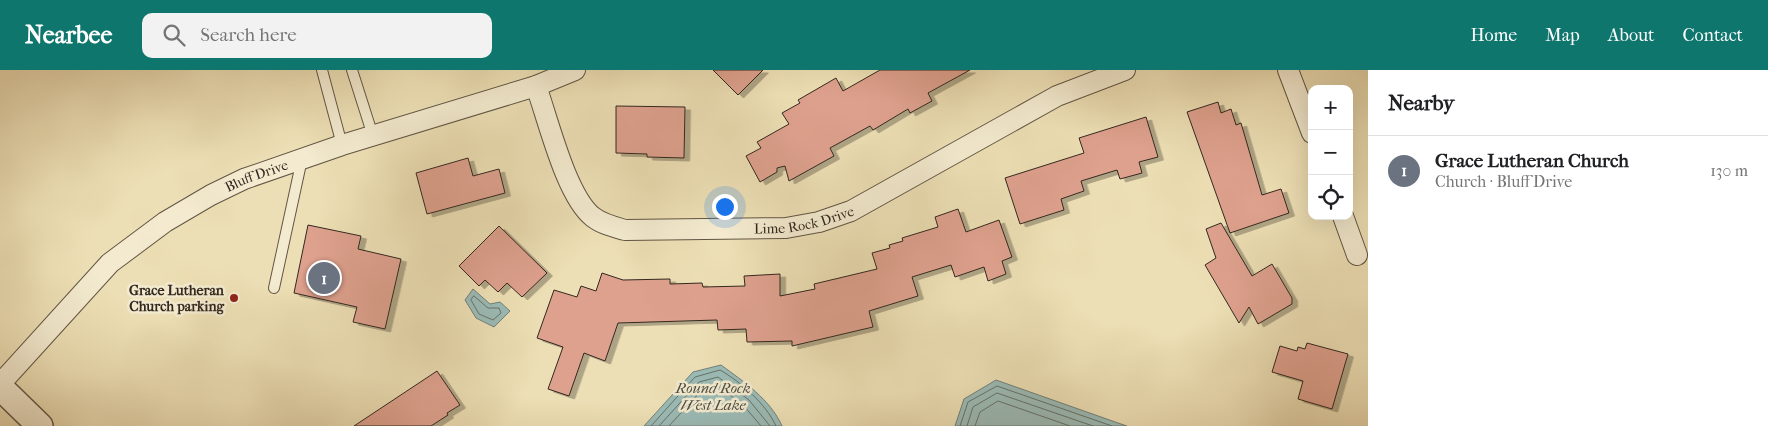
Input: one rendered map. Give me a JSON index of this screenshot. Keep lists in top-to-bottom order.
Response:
{
  "streets": {
    "street": ["Bluff Drive", "Lime Rock Drive"]
  },
  "crossings": [
    ["Bluff Drive", "Lime Rock Drive"]
  ],
  "water": ["Round Rock West Lake"],
  "places": ["Grace Lutheran Church parking"],
  "page": {
    "header": "Nearbee",
    "search": "Search here",
    "nav": [
      "Home",
      "Map",
      "About",
      "Contact"
    ],
    "heading": "Nearby",
    "map_buttons": ["+", "−"],
    "list": [
      {
        "mark": "1",
        "name": "Grace Lutheran Church",
        "note": "Church · Bluff Drive",
        "value": "130 m"
      }
    ],
    "pins": "1"
  }
}
